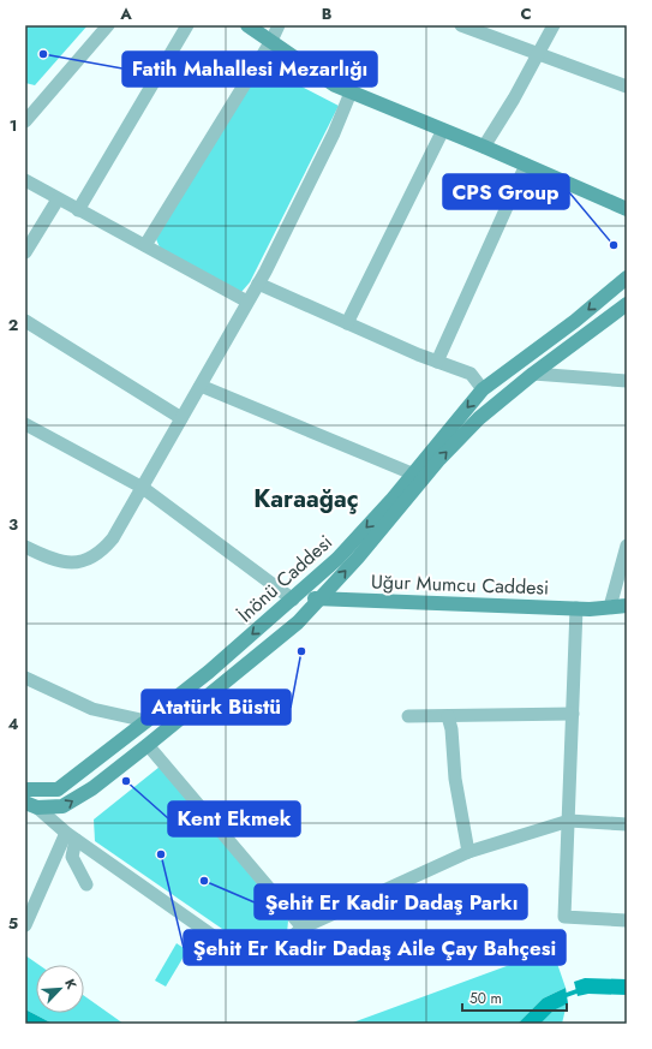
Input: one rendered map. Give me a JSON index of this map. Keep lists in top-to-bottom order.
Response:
{
  "streets": {
    "main road": ["İnönü Caddesi", "Uğur Mumcu Caddesi"]
  },
  "crossings": [
    ["İnönü Caddesi", "Uğur Mumcu Caddesi"]
  ],
  "districts": ["Karaağaç"],
  "places": [
    "Fatih Mahallesi Mezarlığı",
    "CPS Group",
    "Atatürk Büstü",
    "Kent Ekmek",
    "Şehit Er Kadir Dadaş Aile Çay Bahçesi",
    "Şehit Er Kadir Dadaş Parkı"
  ],
  "scale_bar": "50 m",
  "north": "top right",
  "grid": {
    "columns": ["A", "B", "C"],
    "rows": [
      "1",
      "2",
      "3",
      "4",
      "5"
    ]
  }
}
